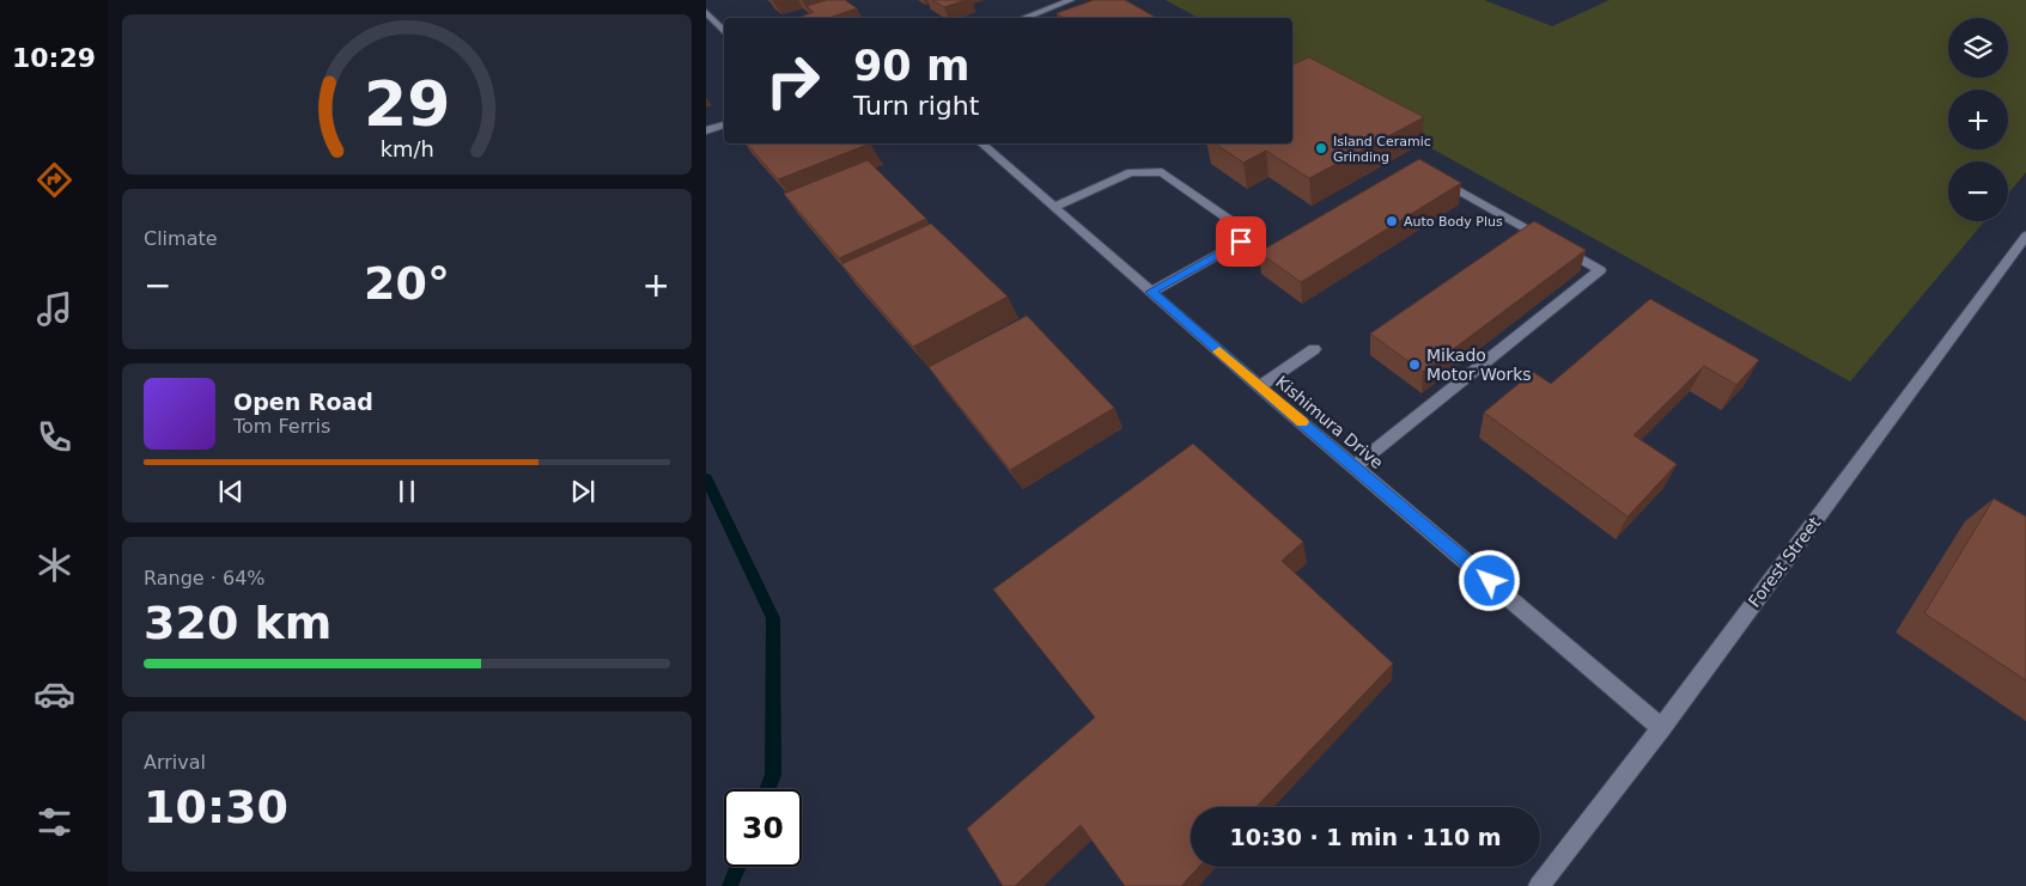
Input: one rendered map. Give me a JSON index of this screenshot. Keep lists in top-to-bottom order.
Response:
{
  "streets": {
    "street": ["Kishimura Drive", "Forest Street"]
  },
  "crossings": [
    ["Kishimura Drive", "Forest Street"]
  ],
  "places": ["Island Ceramic Grinding", "Auto Body Plus", "Mikado Motor Works"],
  "page": {
    "tabs": "10:29",
    "map_buttons": ["+", "−"],
    "turn": ["90 m", "Turn right"],
    "tile": [
      "Climate",
      ["Range · 64%", "320 km"],
      ["Arrival", "10:30"]
    ],
    "heat": ["−", "20°", "+"],
    "song": ["Open Road", "Tom Ferris"],
    "limit": "30",
    "trip": "10:30 · 1 min · 110 m",
    "gauge": ["29", "km/h"]
  }
}
